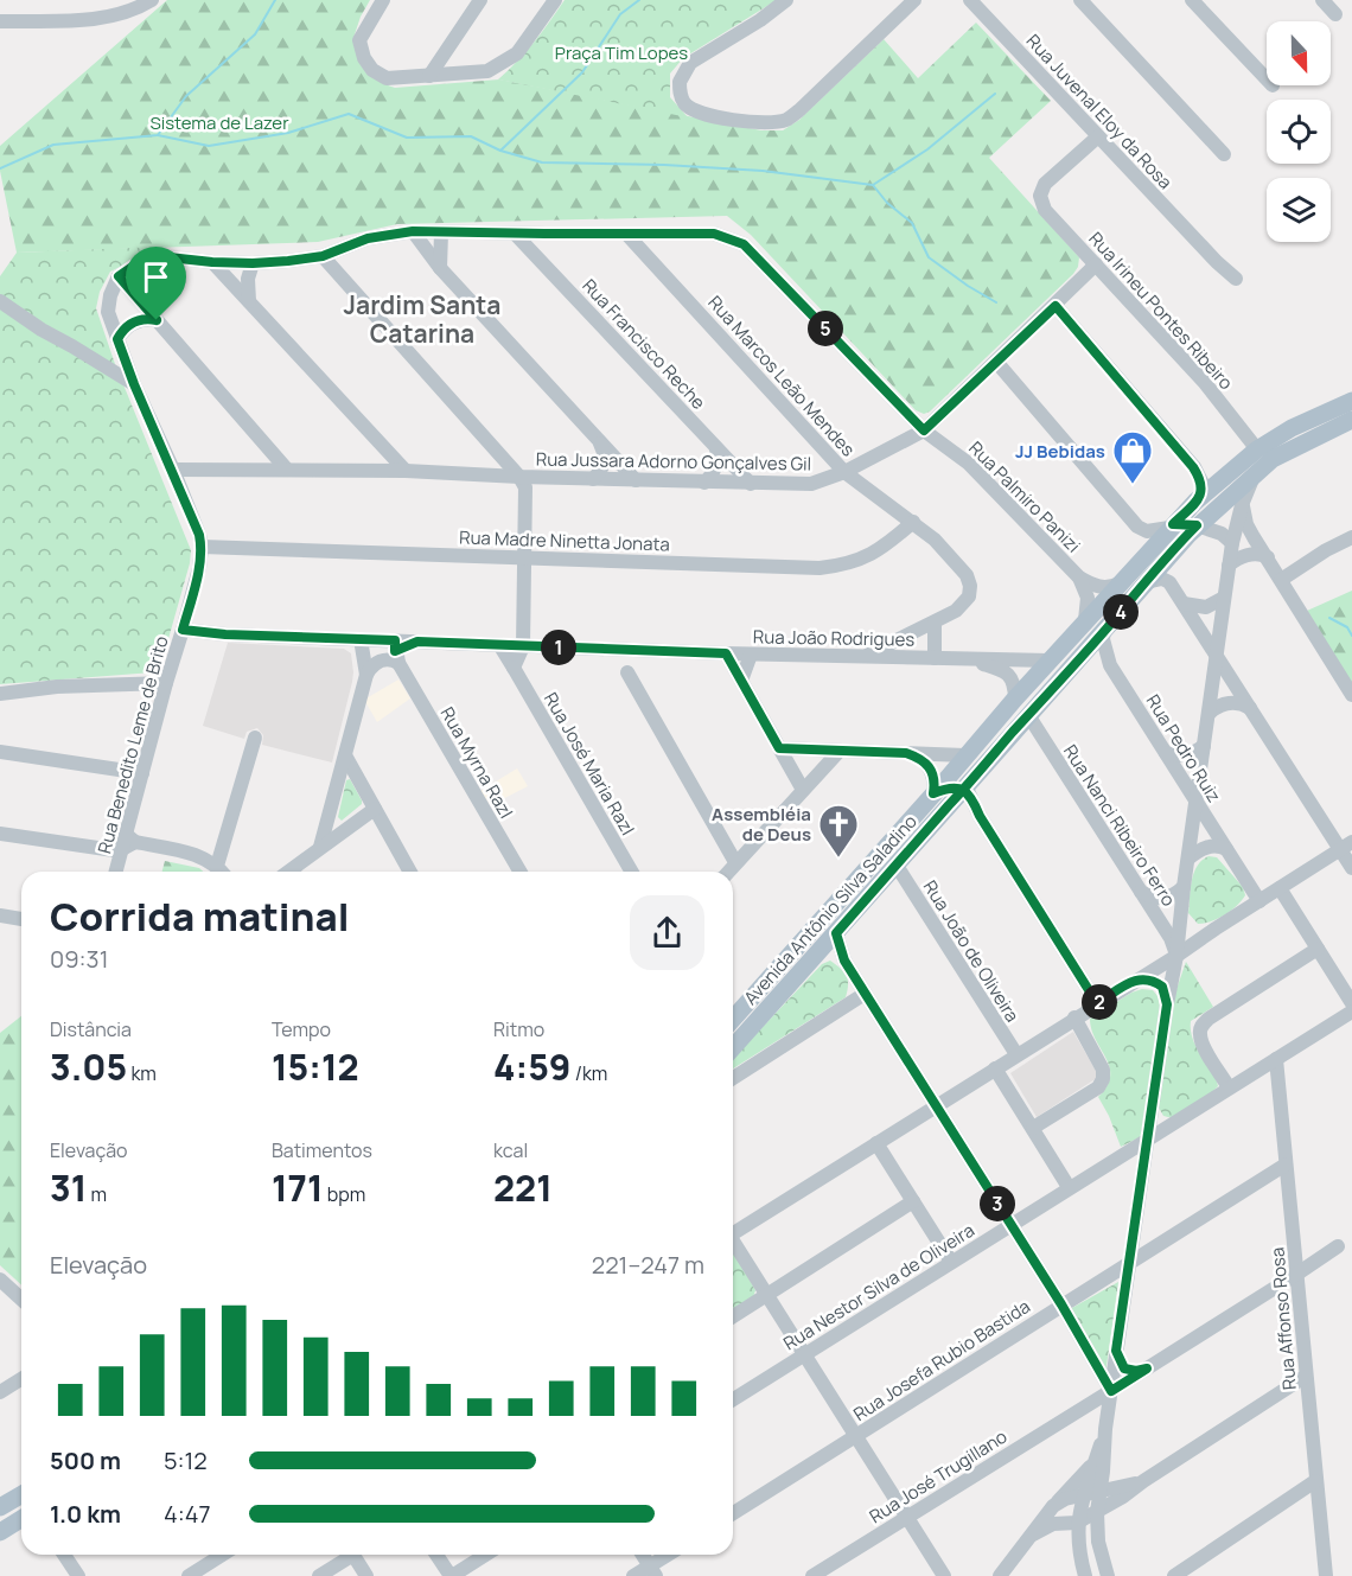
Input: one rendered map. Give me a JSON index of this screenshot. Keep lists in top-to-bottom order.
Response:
{
  "streets": {
    "main road": ["Avenida Antônio Silva Saladino"],
    "street": [
      "Rua Juvenal Eloy da Rosa",
      "Rua Irineu Pontes Ribeiro",
      "Rua Francisco Reche",
      "Rua Marcos Leão Mendes",
      "Rua Jussara Adorno Gonçalves Gil",
      "Rua Palmiro Panizi",
      "Rua Madre Ninetta Jonata",
      "Rua João Rodrigues",
      "Rua Benedito Leme de Brito",
      "Rua Pedro Ruiz",
      "Rua Myrna Razl",
      "Rua José Maria Razl",
      "Rua Nanci Ribeiro Ferro",
      "Rua João de Oliveira",
      "Rua Nestor Silva de Oliveira",
      "Rua Affonso Rosa",
      "Rua Josefa Rubio Bastida",
      "Rua José Trugillano"
    ]
  },
  "crossings": [
    ["Rua Juvenal Eloy da Rosa", "Rua Irineu Pontes Ribeiro"],
    ["Rua Irineu Pontes Ribeiro", "Rua Jussara Adorno Gonçalves Gil"],
    ["Rua Francisco Reche", "Rua Jussara Adorno Gonçalves Gil"],
    ["Rua Marcos Leão Mendes", "Rua Jussara Adorno Gonçalves Gil"],
    ["Rua Marcos Leão Mendes", "Rua Madre Ninetta Jonata"],
    ["Rua Marcos Leão Mendes", "Rua João Rodrigues"],
    ["Rua Jussara Adorno Gonçalves Gil", "Rua Palmiro Panizi"],
    ["Rua Jussara Adorno Gonçalves Gil", "Rua Benedito Leme de Brito"],
    ["Rua Madre Ninetta Jonata", "Rua Benedito Leme de Brito"],
    ["Rua João Rodrigues", "Rua Benedito Leme de Brito"],
    ["Rua João Rodrigues", "Rua Myrna Razl"],
    ["Rua João Rodrigues", "Rua José Maria Razl"],
    ["Rua Pedro Ruiz", "Avenida Antônio Silva Saladino"],
    ["Rua Nanci Ribeiro Ferro", "Avenida Antônio Silva Saladino"],
    ["Avenida Antônio Silva Saladino", "Rua João de Oliveira"],
    ["Rua Nestor Silva de Oliveira", "Rua Affonso Rosa"],
    ["Rua Affonso Rosa", "Rua Josefa Rubio Bastida"],
    ["Rua Affonso Rosa", "Rua José Trugillano"]
  ],
  "districts": ["Jardim Santa Catarina"],
  "parks": ["Praça Tim Lopes", "Sistema de Lazer"],
  "places": {
    "shop": ["JJ Bebidas"],
    "church": ["Assembléia de Deus"]
  },
  "north": "bottom",
  "page": {
    "pins": [
      "5",
      "4",
      "1",
      "2",
      "3"
    ],
    "heading": ["Corrida matinal", "09:31"],
    "stats": [
      ["Distância", "3.05 km"],
      ["Tempo", "15:12"],
      ["Ritmo", "4:59 /km"],
      ["Elevação", "31 m"],
      ["Batimentos", "171 bpm"],
      ["kcal", "221"]
    ],
    "chart": ["Elevação", "221–247 m"],
    "list": [
      {
        "name": "500 m",
        "note": "5:12"
      },
      {
        "name": "1.0 km",
        "note": "4:47"
      }
    ]
  }
}
